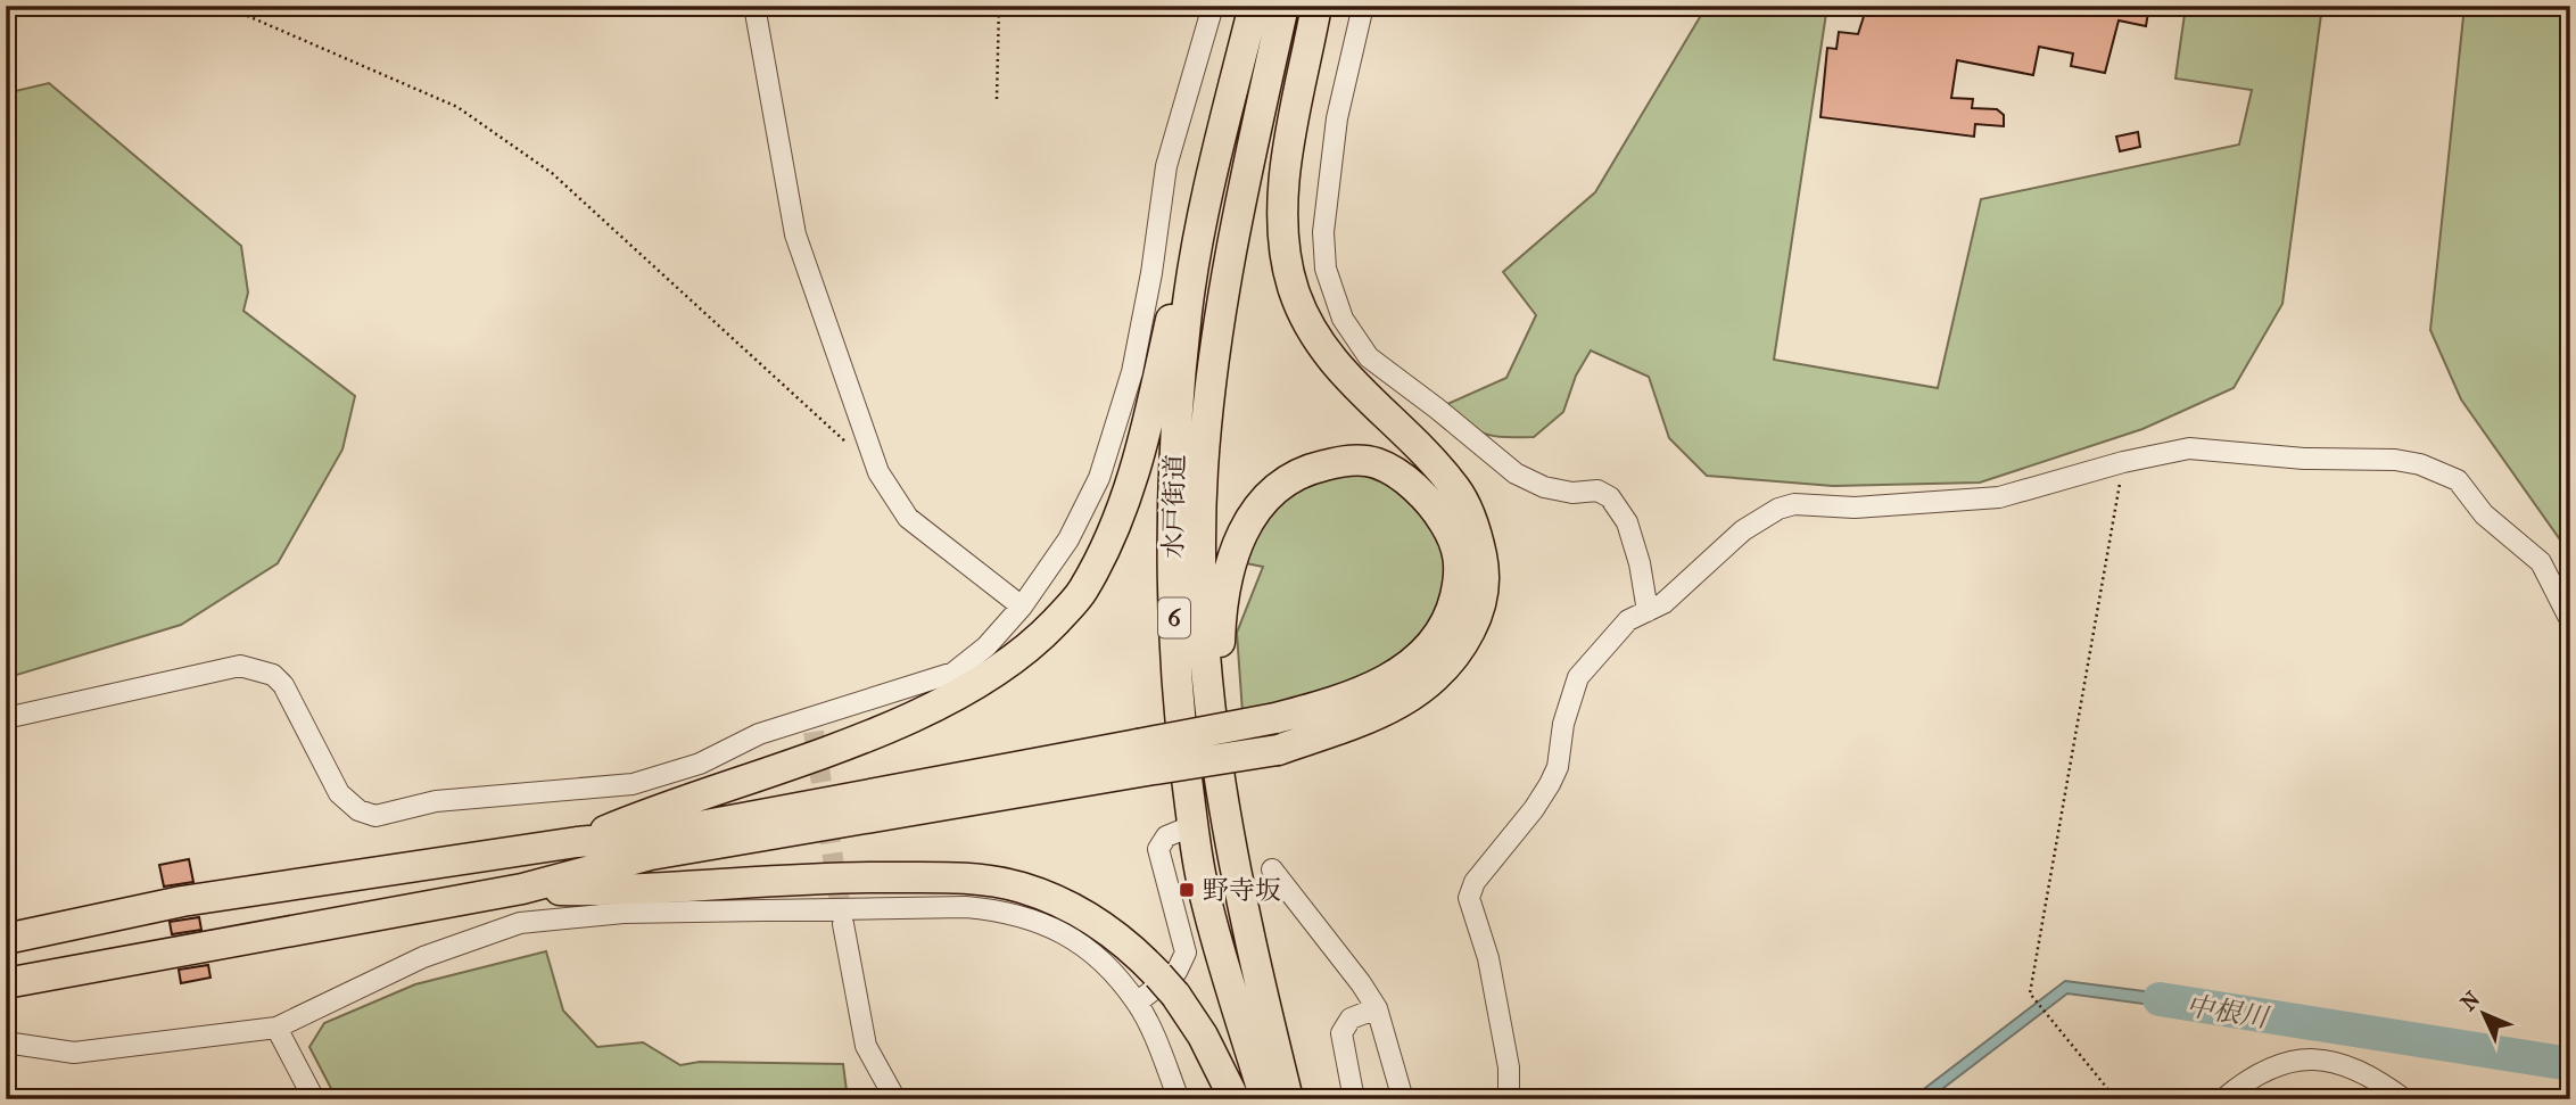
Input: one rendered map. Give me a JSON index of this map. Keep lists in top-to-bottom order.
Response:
{
  "streets": {
    "highway": ["水戸街道", "6"]
  },
  "water": ["中根川"],
  "places": {
    "transit": ["野寺坂"]
  },
  "north": "top left"
}
